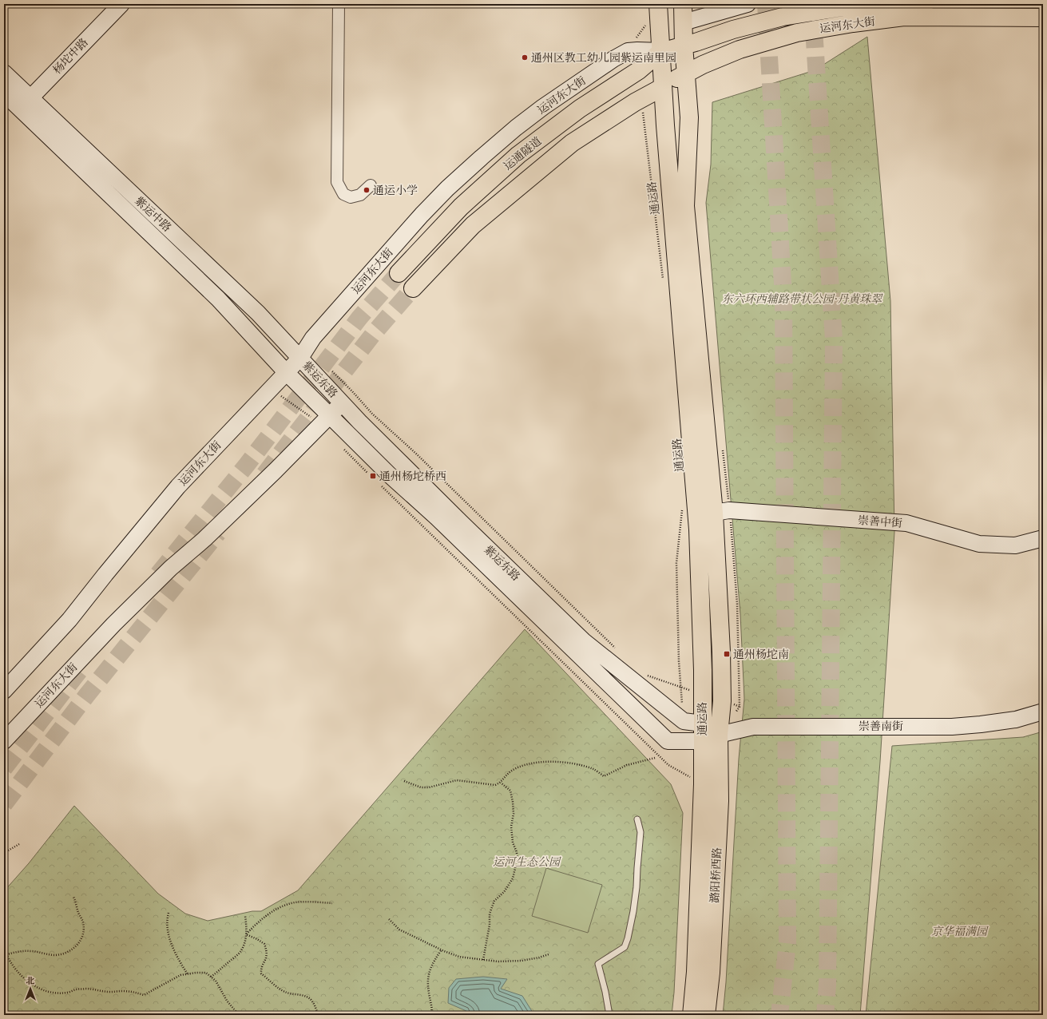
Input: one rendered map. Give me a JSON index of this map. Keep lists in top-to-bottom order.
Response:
{
  "streets": {
    "main road": [
      "运河东大街",
      "杨坨中路",
      "运通隧道",
      "通运路",
      "紫运中路",
      "紫运东路",
      "崇善中街",
      "崇善南街",
      "潞阳桥西路"
    ]
  },
  "crossings": [
    ["运河东大街", "运通隧道"],
    ["运河东大街", "通运路"],
    ["运河东大街", "紫运中路"],
    ["运河东大街", "紫运东路"],
    ["杨坨中路", "紫运中路"],
    ["运通隧道", "通运路"],
    ["通运路", "紫运东路"],
    ["通运路", "崇善中街"],
    ["通运路", "崇善南街"],
    ["通运路", "潞阳桥西路"],
    ["紫运中路", "紫运东路"],
    ["紫运东路", "崇善南街"],
    ["紫运东路", "潞阳桥西路"],
    ["崇善南街", "潞阳桥西路"]
  ],
  "parks": ["东六环西辅路带状公园·丹黄珠翠", "运河生态公园", "京华福满园"],
  "places": {
    "other": ["通州区教工幼儿园紫运南里园", "通运小学"],
    "transit": ["通州杨坨桥西", "通州杨坨南"]
  },
  "north": "top"
}
